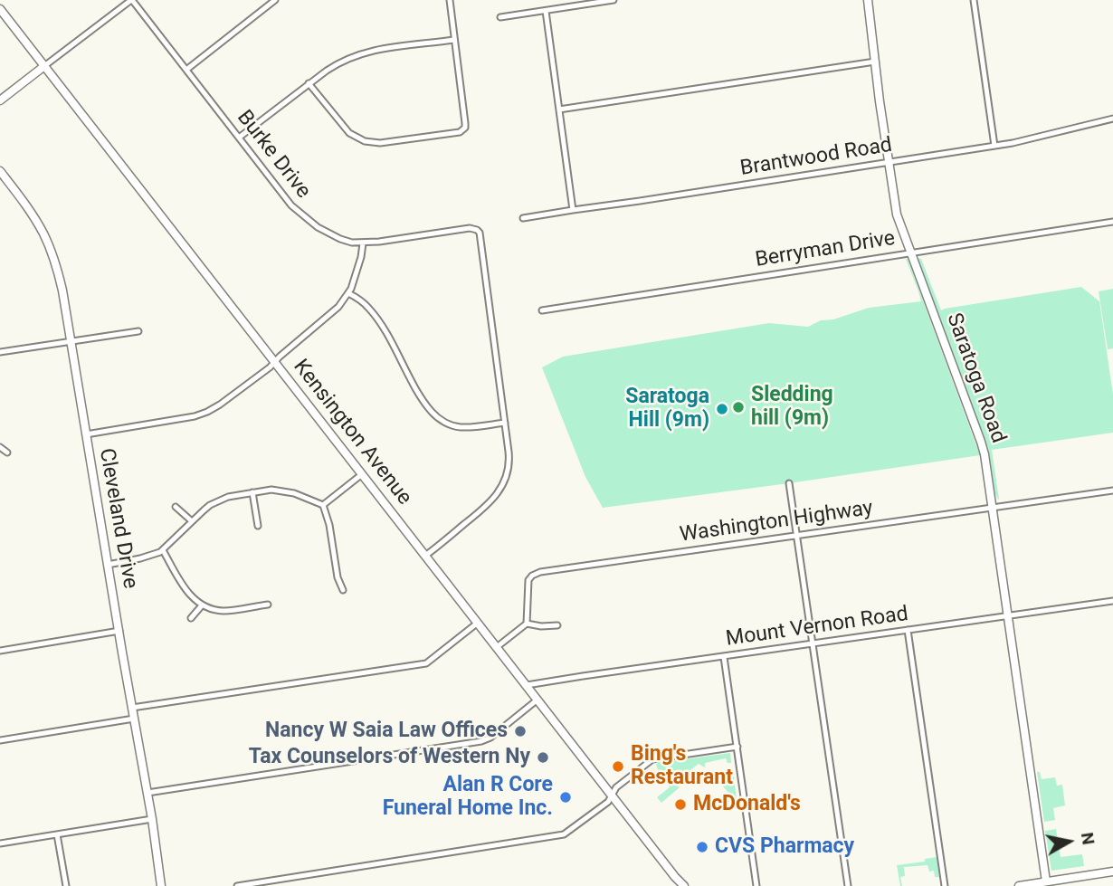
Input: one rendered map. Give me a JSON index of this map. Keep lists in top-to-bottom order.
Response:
{
  "streets": {
    "street": [
      "Burke Drive",
      "Brantwood Road",
      "Berryman Drive",
      "Saratoga Road",
      "Kensington Avenue",
      "Cleveland Drive",
      "Washington Highway",
      "Mount Vernon Road"
    ]
  },
  "crossings": [
    ["Brantwood Road", "Saratoga Road"],
    ["Berryman Drive", "Saratoga Road"],
    ["Saratoga Road", "Washington Highway"],
    ["Saratoga Road", "Mount Vernon Road"],
    ["Kensington Avenue", "Mount Vernon Road"]
  ],
  "places": [
    "Sledding hill (9m)",
    "Saratoga Hill (9m)",
    "Nancy W Saia Law Offices",
    "Tax Counselors of Western Ny",
    "Bing's Restaurant",
    "Alan R Core Funeral Home Inc.",
    "McDonald's",
    "CVS Pharmacy"
  ],
  "north": "right"
}
